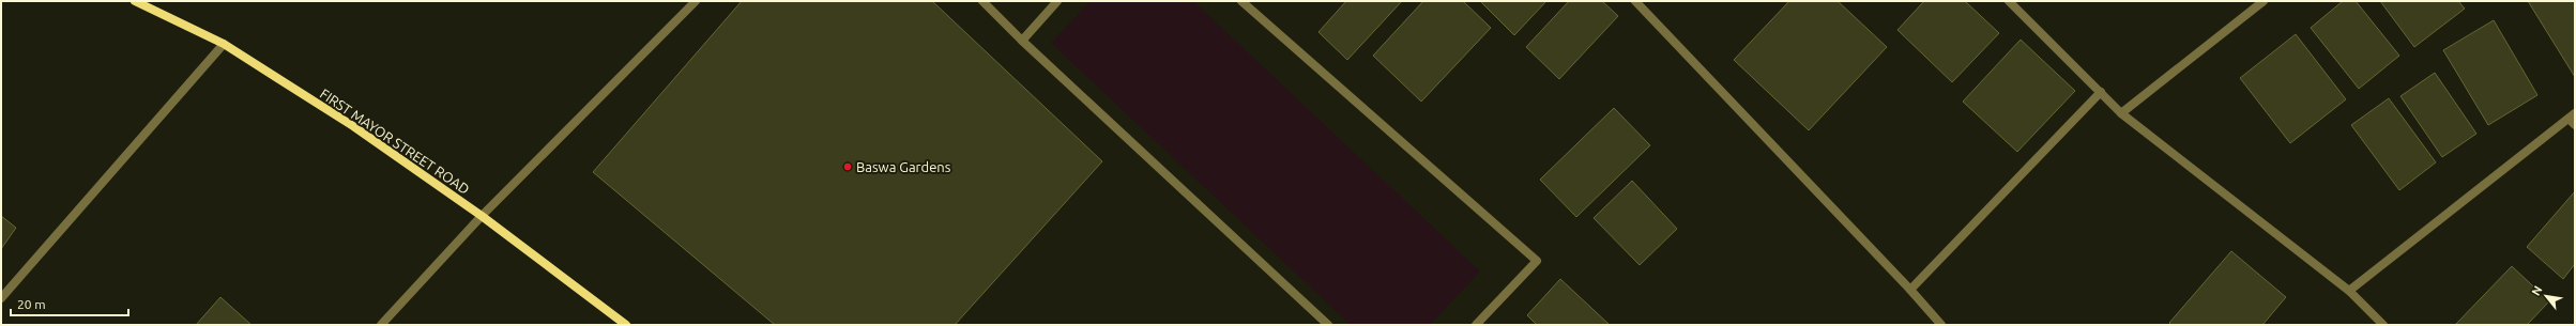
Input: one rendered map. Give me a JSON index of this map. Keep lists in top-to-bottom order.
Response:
{
  "streets": {
    "street": ["FIRST MAYOR STREET ROAD"]
  },
  "places": ["Baswa Gardens"],
  "scale_bar": "20 m",
  "north": "top left"
}
